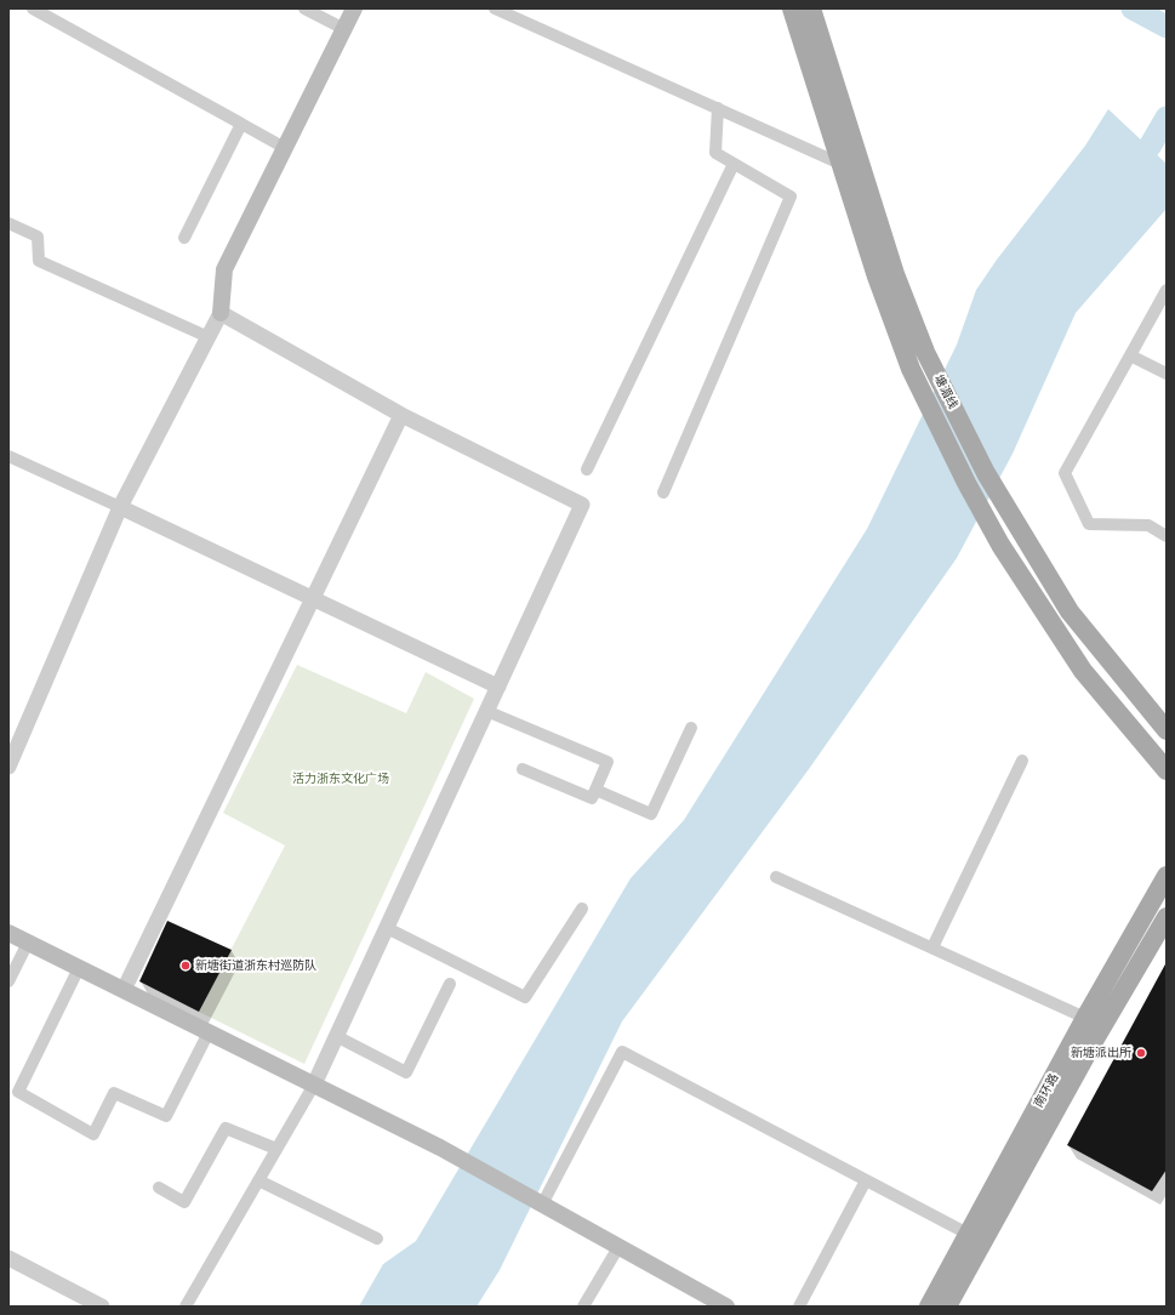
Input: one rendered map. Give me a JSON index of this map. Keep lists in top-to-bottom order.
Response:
{
  "streets": {
    "main road": ["塘湄线", "南环路"]
  },
  "parks": ["活力浙东文化广场"],
  "places": ["新塘街道浙东村巡防队", "新塘派出所"]
}
